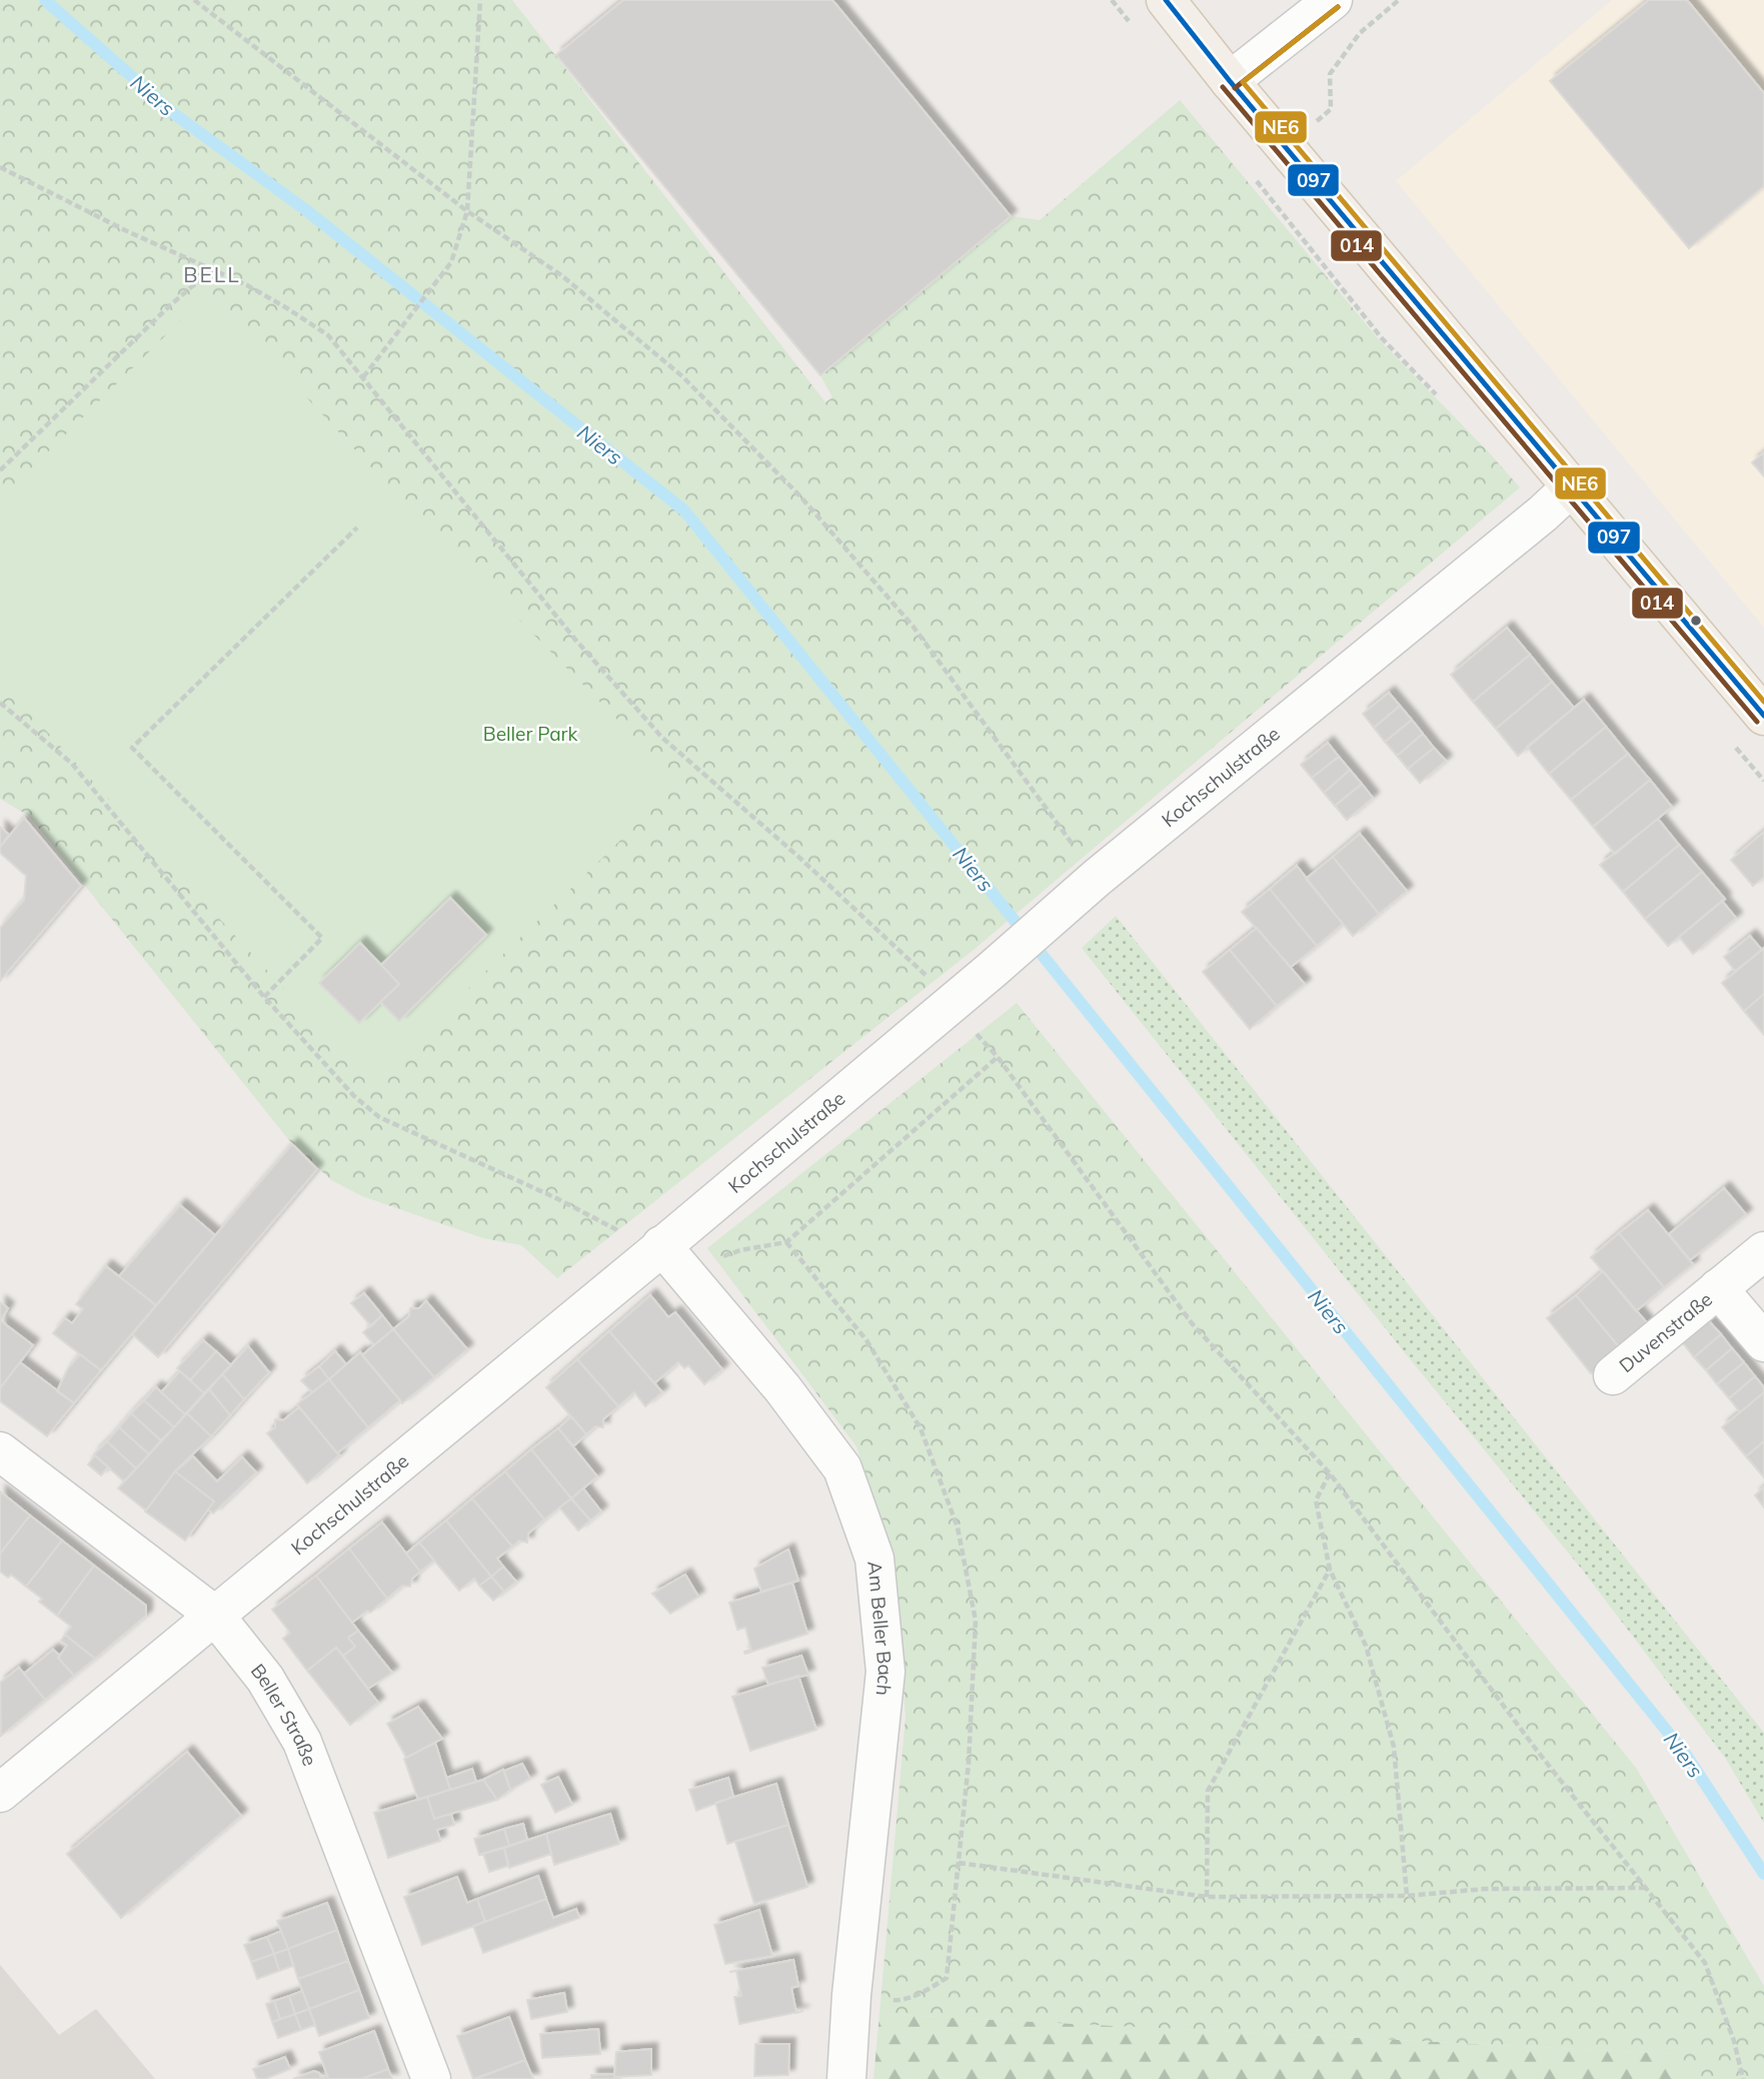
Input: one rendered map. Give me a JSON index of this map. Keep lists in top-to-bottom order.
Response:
{
  "streets": {
    "street": [
      "Kochschulstraße",
      "Duvenstraße",
      "Am Beller Bach",
      "Beller Straße"
    ]
  },
  "crossings": [
    ["Kochschulstraße", "Am Beller Bach"],
    ["Kochschulstraße", "Beller Straße"]
  ],
  "districts": ["BELL"],
  "water": ["Niers"],
  "parks": ["Beller Park"],
  "lines": ["transit line 097", "transit line 014", "transit line NE6"]
}
